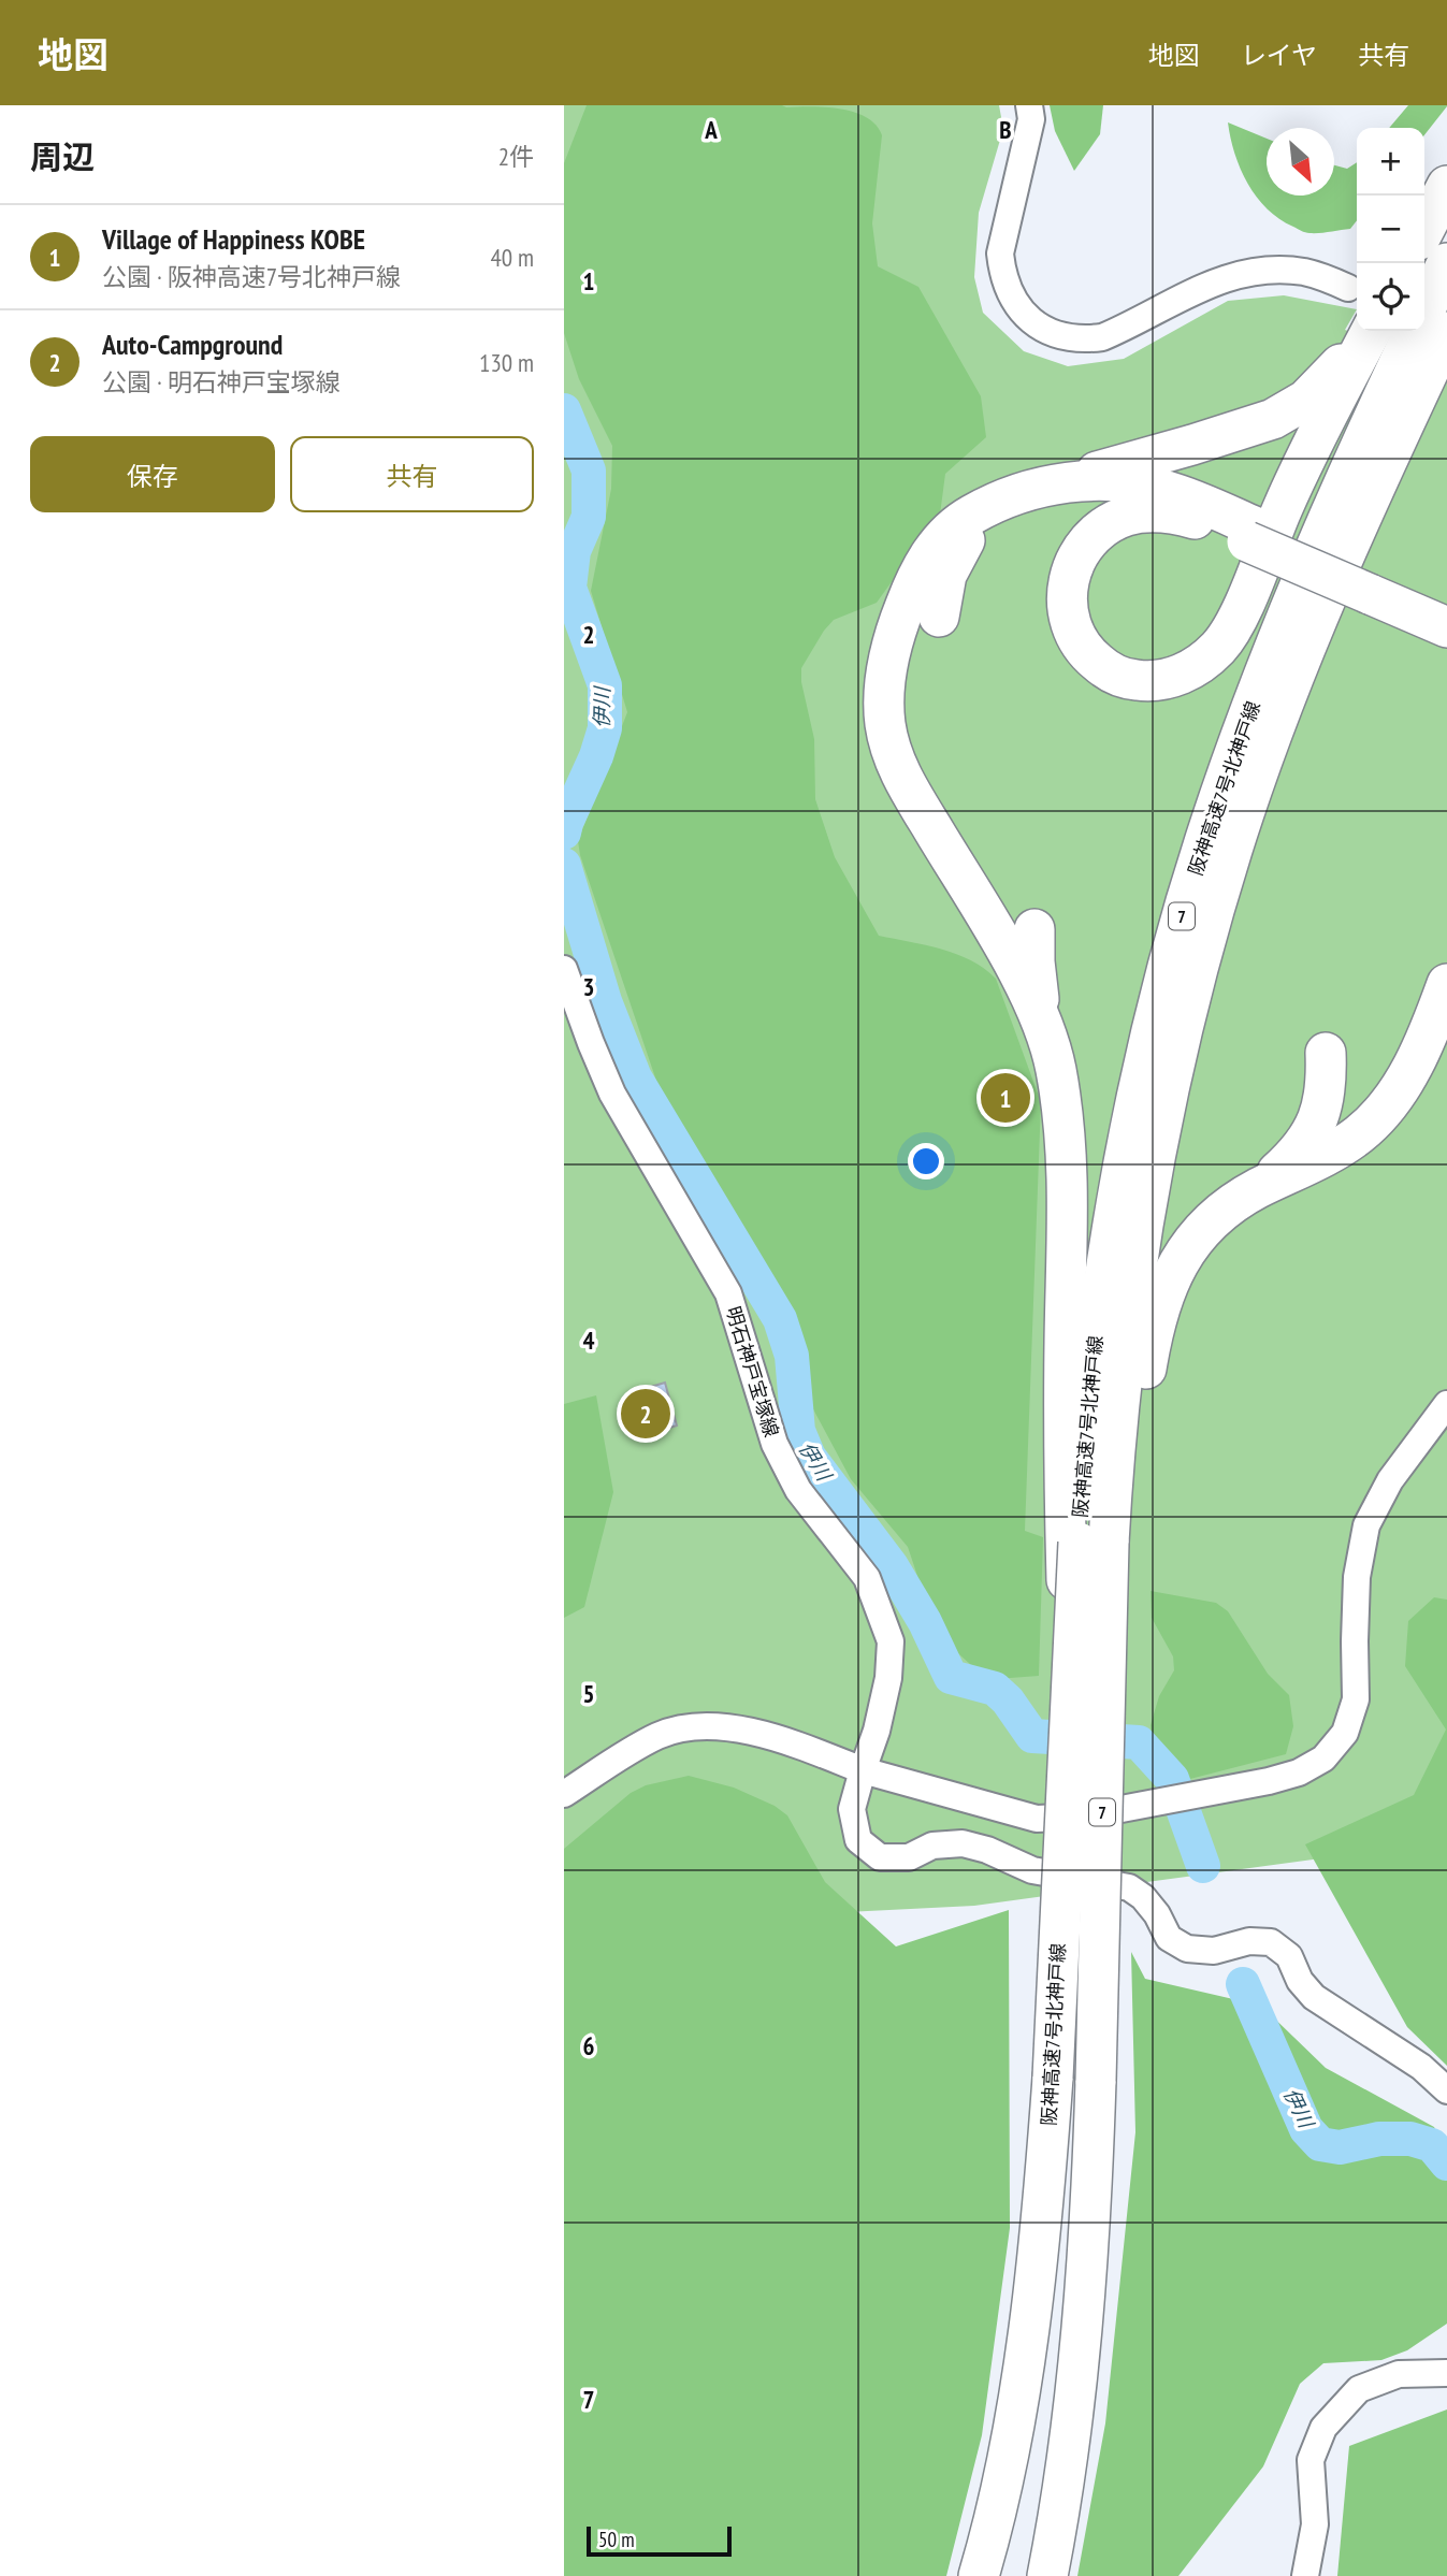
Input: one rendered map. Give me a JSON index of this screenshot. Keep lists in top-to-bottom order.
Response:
{
  "streets": {
    "highway": ["阪神高速7号北神戸線", "7"],
    "street": ["明石神戸宝塚線"]
  },
  "crossings": [
    ["阪神高速7号北神戸線", "7"]
  ],
  "water": ["伊川"],
  "scale_bar": "50 m",
  "north": "bottom right",
  "page": {
    "header": "地図",
    "nav": ["地図", "レイヤ", "共有"],
    "heading": ["周辺", "2件"],
    "map_buttons": ["+", "−"],
    "list": [
      {
        "mark": "1",
        "name": "Village of Happiness KOBE",
        "note": "公園 · 阪神高速7号北神戸線",
        "value": "40 m"
      },
      {
        "mark": "2",
        "name": "Auto-Campground",
        "note": "公園 · 明石神戸宝塚線",
        "value": "130 m"
      }
    ],
    "buttons": ["保存", "共有"],
    "pins": ["1", "2"],
    "scale": "50 m"
  },
  "grid": {
    "columns": ["A", "B"],
    "rows": [
      "1",
      "2",
      "3",
      "4",
      "5",
      "6",
      "7"
    ]
  }
}
